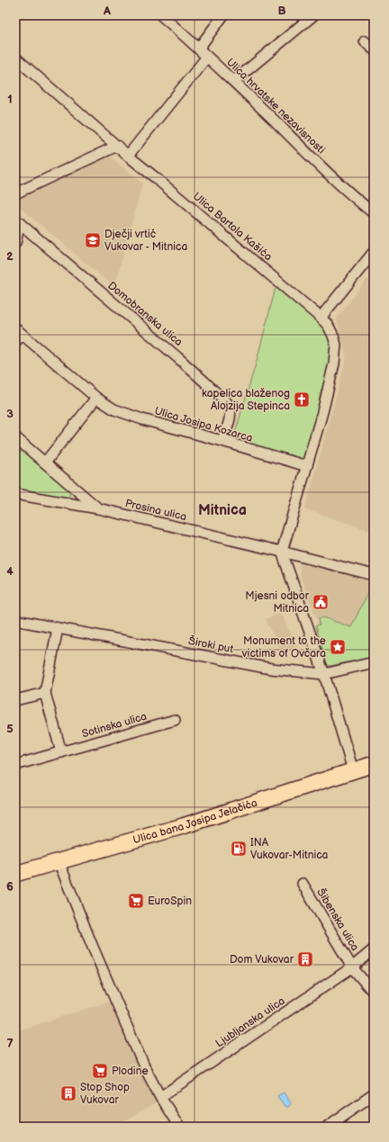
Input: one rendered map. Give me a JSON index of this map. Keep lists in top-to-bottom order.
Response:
{
  "streets": {
    "main road": ["Ulica bana Josipa Jelačića"],
    "street": [
      "Ulica hrvatske nezavisnosti",
      "Ulica Bartola Kašića",
      "Domobranska ulica",
      "Ulica Josipa Kozarca",
      "Prosina ulica",
      "Široki put",
      "Sotinska ulica",
      "Šibenska ulica",
      "Ljubljanska ulica"
    ]
  },
  "crossings": [
    ["Ulica Bartola Kašića", "Ulica Josipa Kozarca"],
    ["Ulica Bartola Kašića", "Prosina ulica"],
    ["Domobranska ulica", "Ulica Josipa Kozarca"],
    ["Šibenska ulica", "Ljubljanska ulica"]
  ],
  "districts": ["Mitnica"],
  "places": {
    "school or university": ["Dječji vrtić Vukovar - Mitnica"],
    "church": ["kapelica blaženog Alojzija Stepinca"],
    "public building": ["Mjesni odbor Mitnica"],
    "place": ["Monument to the victims of Ovčara"],
    "fuel station": ["INA Vukovar-Mitnica"],
    "supermarket": ["EuroSpin", "Plodine"],
    "building": ["Dom Vukovar", "Stop Shop Vukovar"]
  },
  "grid": {
    "columns": ["A", "B"],
    "rows": [
      "1",
      "2",
      "3",
      "4",
      "5",
      "6",
      "7"
    ]
  }
}
